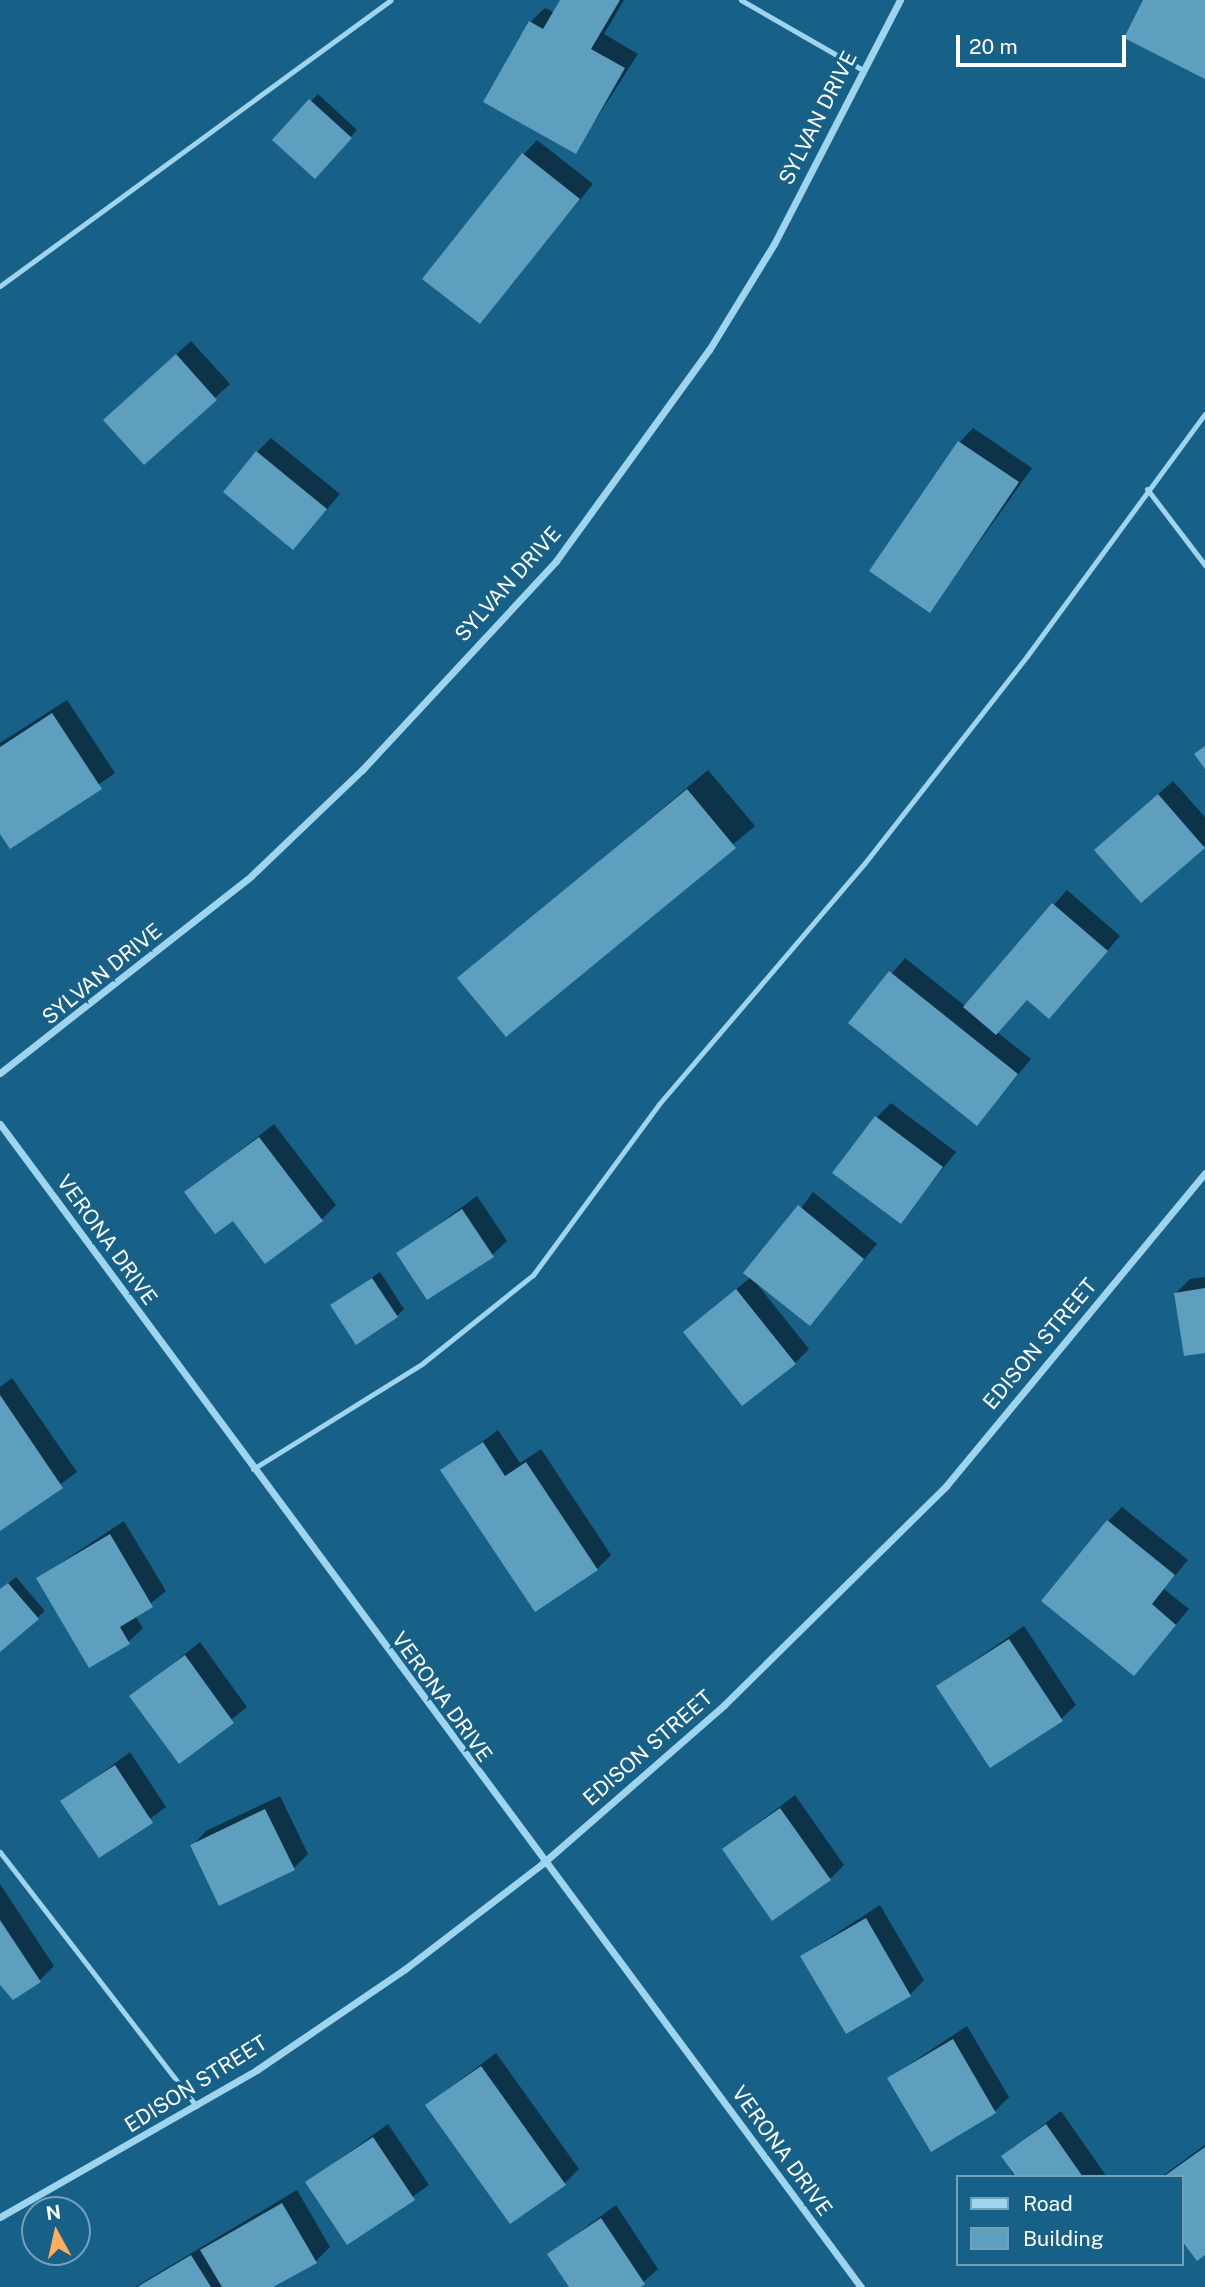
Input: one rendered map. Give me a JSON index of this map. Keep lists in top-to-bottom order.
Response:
{
  "streets": {
    "street": ["SYLVAN DRIVE", "VERONA DRIVE", "EDISON STREET"]
  },
  "crossings": [
    ["VERONA DRIVE", "EDISON STREET"]
  ],
  "legend": ["Road", "Building"],
  "scale_bar": "20 m",
  "north": "top"
}
